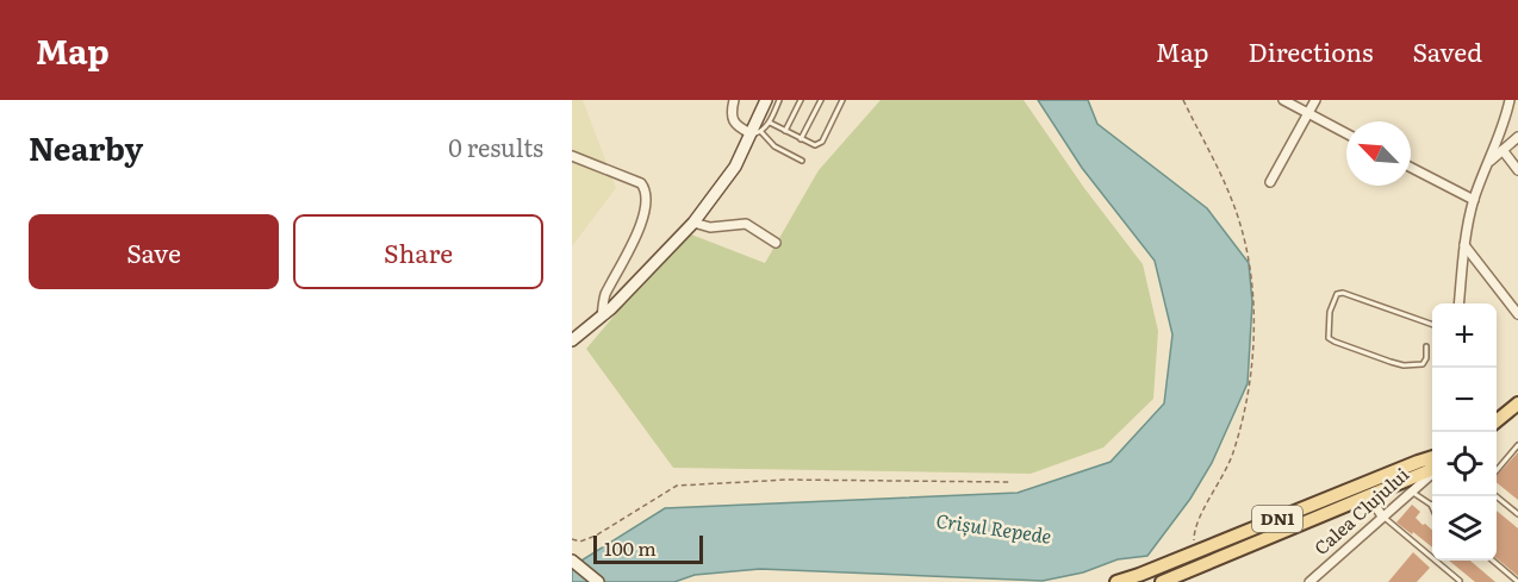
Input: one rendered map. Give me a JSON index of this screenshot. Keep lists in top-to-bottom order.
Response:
{
  "streets": {
    "main road": ["DN1"],
    "street": ["Calea Clujului"]
  },
  "water": ["Crișul Repede"],
  "scale_bar": "100 m",
  "north": "top left",
  "page": {
    "header": "Map",
    "nav": ["Map", "Directions", "Saved"],
    "heading": ["Nearby", "0 results"],
    "buttons": ["Save", "Share"],
    "map_buttons": ["+", "−"],
    "scale": "100 m"
  }
}
